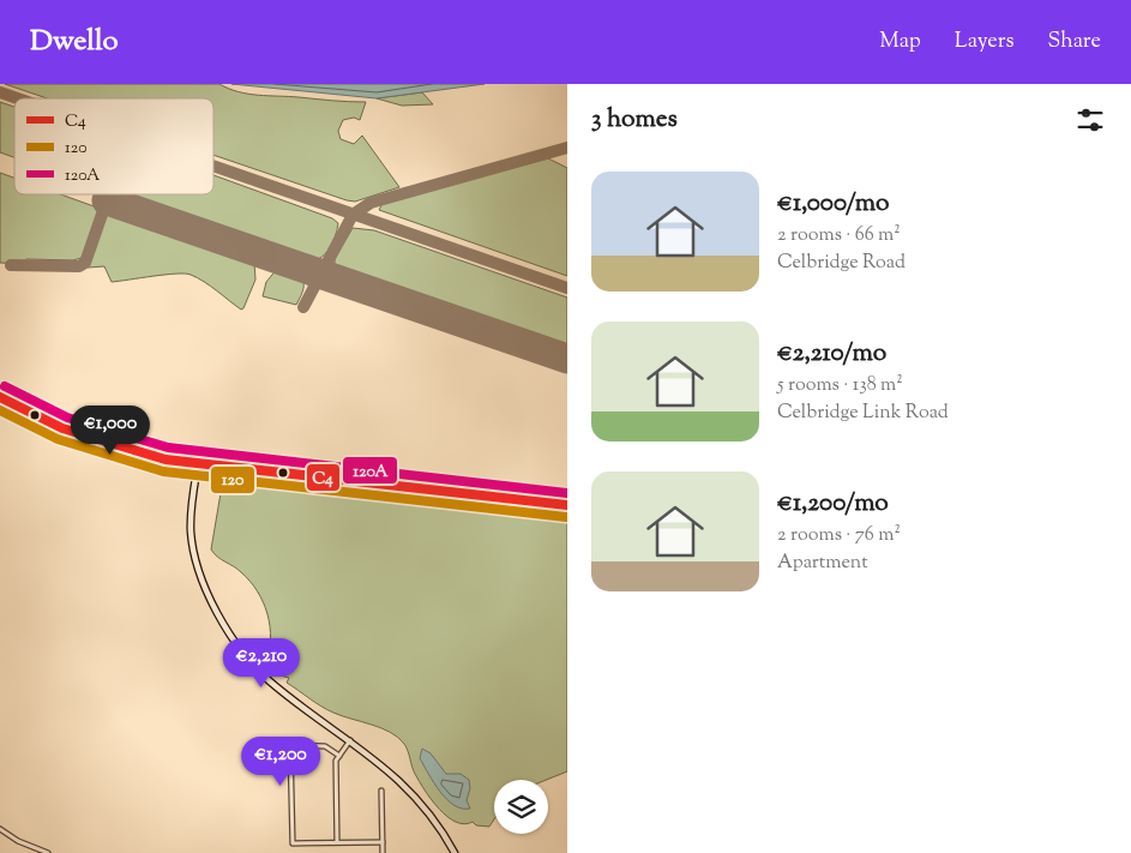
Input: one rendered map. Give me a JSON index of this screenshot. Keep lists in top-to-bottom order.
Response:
{
  "lines": ["transit line 120A", "transit line C4", "transit line 120"],
  "legend": ["C4", "120", "120A"],
  "page": {
    "header": "Dwello",
    "nav": ["Map", "Layers", "Share"],
    "heading": "3 homes",
    "list": [
      {
        "name": "€1,000/mo",
        "note": "2 rooms · 66 m² · Celbridge Road"
      },
      {
        "name": "€2,210/mo",
        "note": "5 rooms · 138 m² · Celbridge Link Road"
      },
      {
        "name": "€1,200/mo",
        "note": "2 rooms · 76 m² · Apartment"
      }
    ],
    "price": ["€1,000", "€2,210", "€1,200"]
  }
}
